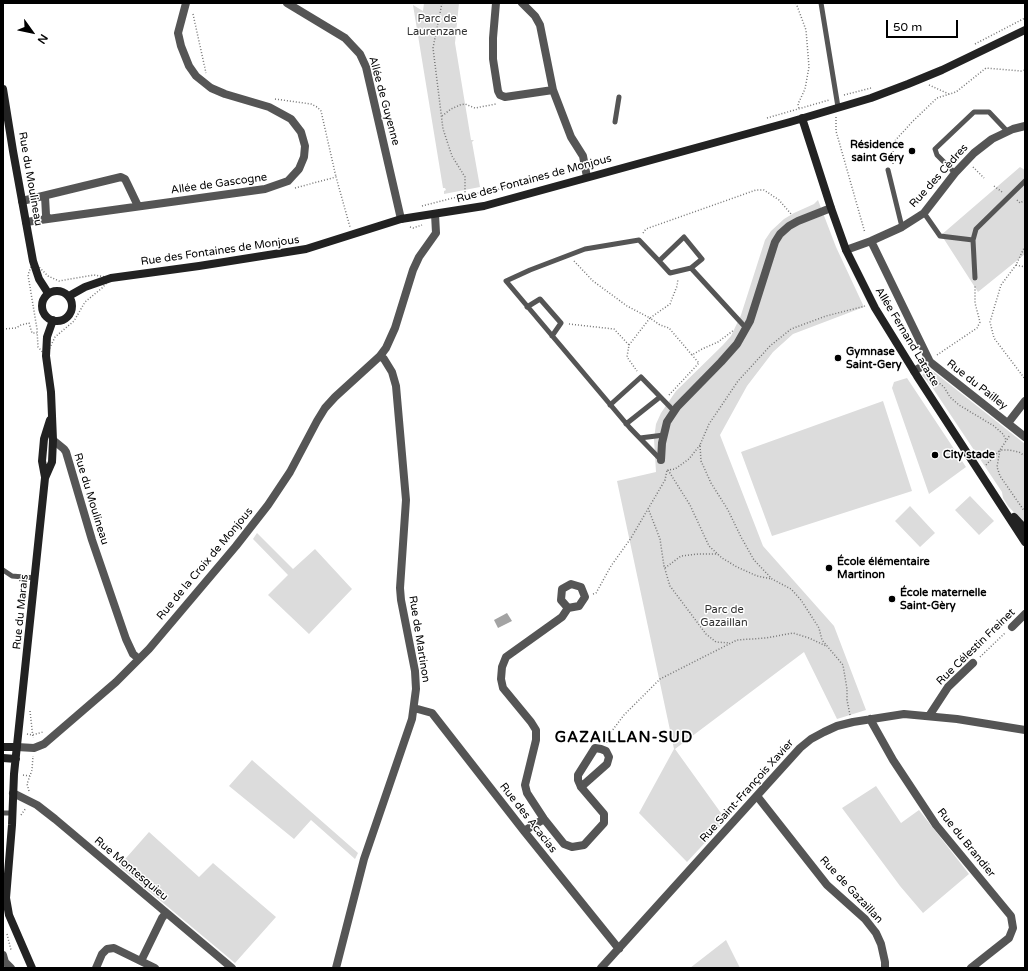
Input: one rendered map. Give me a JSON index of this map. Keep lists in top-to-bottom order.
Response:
{
  "streets": {
    "street": [
      "Allée de Guyenne",
      "Rue des Cèdres",
      "Rue du Moulineau",
      "Rue des Fontaines de Monjous",
      "Allée de Gascogne",
      "Allée Fernand Lataste",
      "Rue du Pailley",
      "Rue de la Croix de Monjous",
      "Rue du Marais",
      "Rue de Martinon",
      "Rue Célestin Freinet",
      "Rue Saint-François Xavier",
      "Rue des Acacias",
      "Rue du Brandier",
      "Rue Montesquieu",
      "Rue de Gazaillan"
    ]
  },
  "crossings": [
    ["Allée de Guyenne", "Rue des Fontaines de Monjous"],
    ["Rue des Cèdres", "Allée Fernand Lataste"],
    ["Rue du Moulineau", "Rue des Fontaines de Monjous"],
    ["Rue du Moulineau", "Allée de Gascogne"],
    ["Rue du Moulineau", "Rue de la Croix de Monjous"],
    ["Rue du Moulineau", "Rue du Marais"],
    ["Rue des Fontaines de Monjous", "Allée Fernand Lataste"],
    ["Rue des Fontaines de Monjous", "Rue de la Croix de Monjous"],
    ["Allée Fernand Lataste", "Rue du Pailley"],
    ["Rue de la Croix de Monjous", "Rue du Marais"],
    ["Rue de la Croix de Monjous", "Rue de Martinon"],
    ["Rue de Martinon", "Rue des Acacias"],
    ["Rue Célestin Freinet", "Rue Saint-François Xavier"],
    ["Rue Saint-François Xavier", "Rue des Acacias"],
    ["Rue Saint-François Xavier", "Rue du Brandier"],
    ["Rue Saint-François Xavier", "Rue de Gazaillan"]
  ],
  "districts": ["GAZAILLAN-SUD"],
  "parks": ["Parc de Laurenzane", "Parc de Gazaillan"],
  "places": [
    "Résidence saint Géry",
    "Gymnase Saint-Gery",
    "City stade",
    "École élémentaire Martinon",
    "École maternelle Saint-Gèry"
  ],
  "scale_bar": "50 m",
  "north": "bottom right"
}
